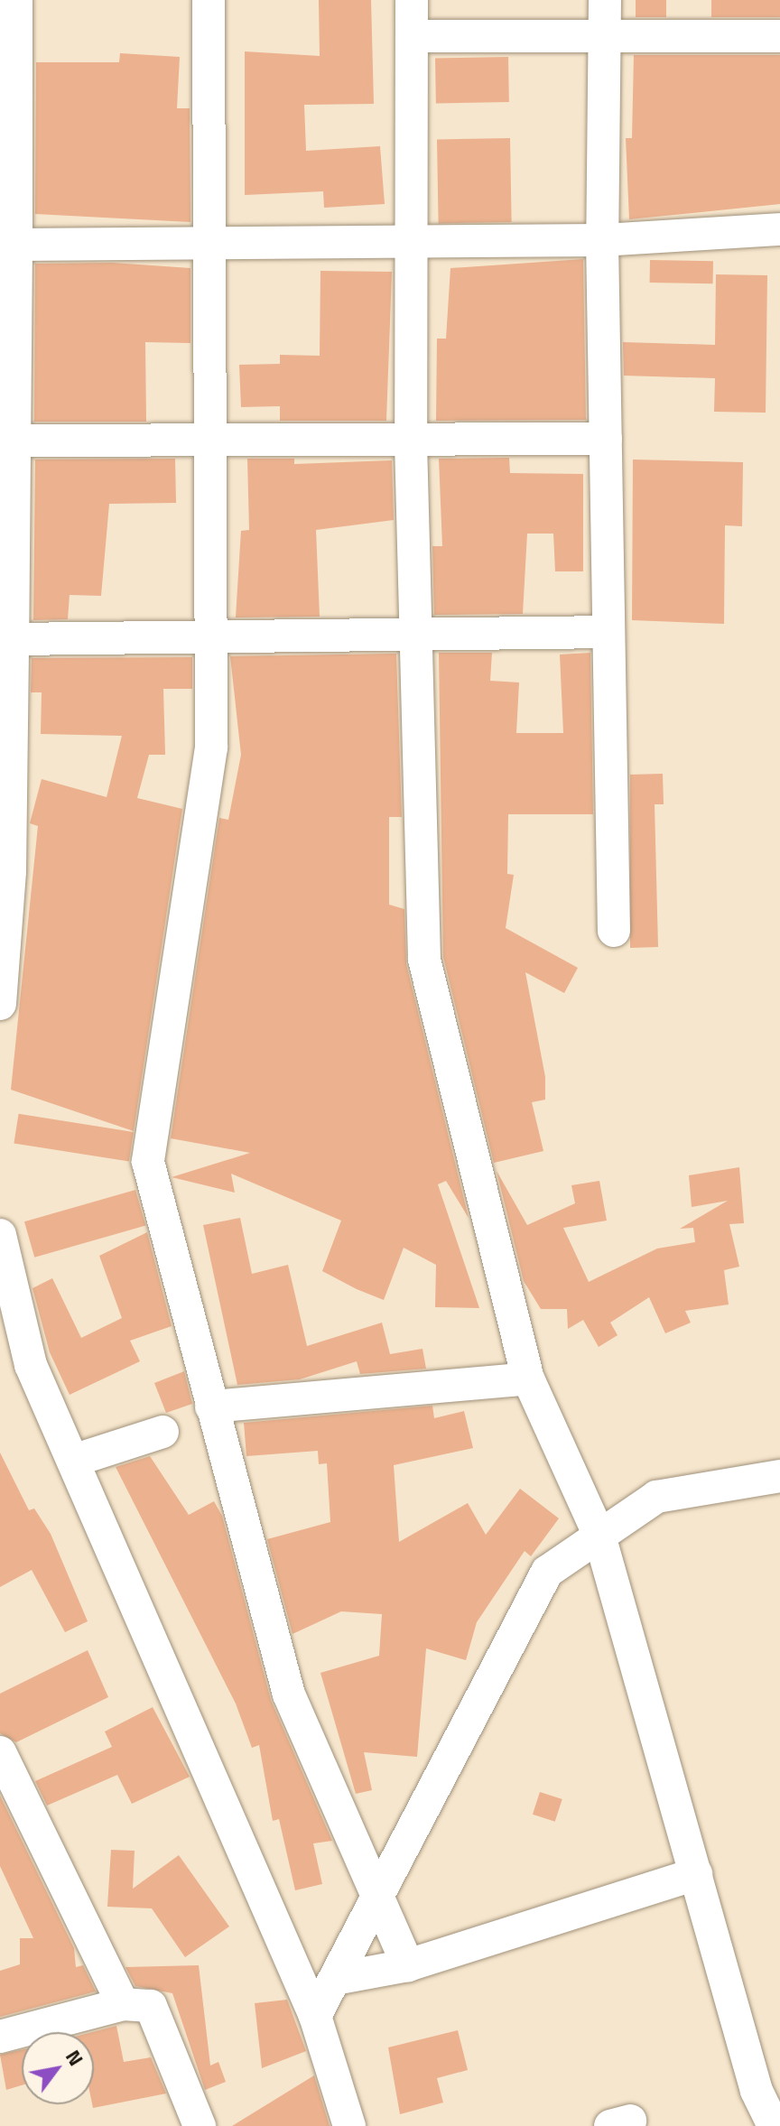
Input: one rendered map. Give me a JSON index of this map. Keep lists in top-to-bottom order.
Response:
{
  "north": "top right"
}
